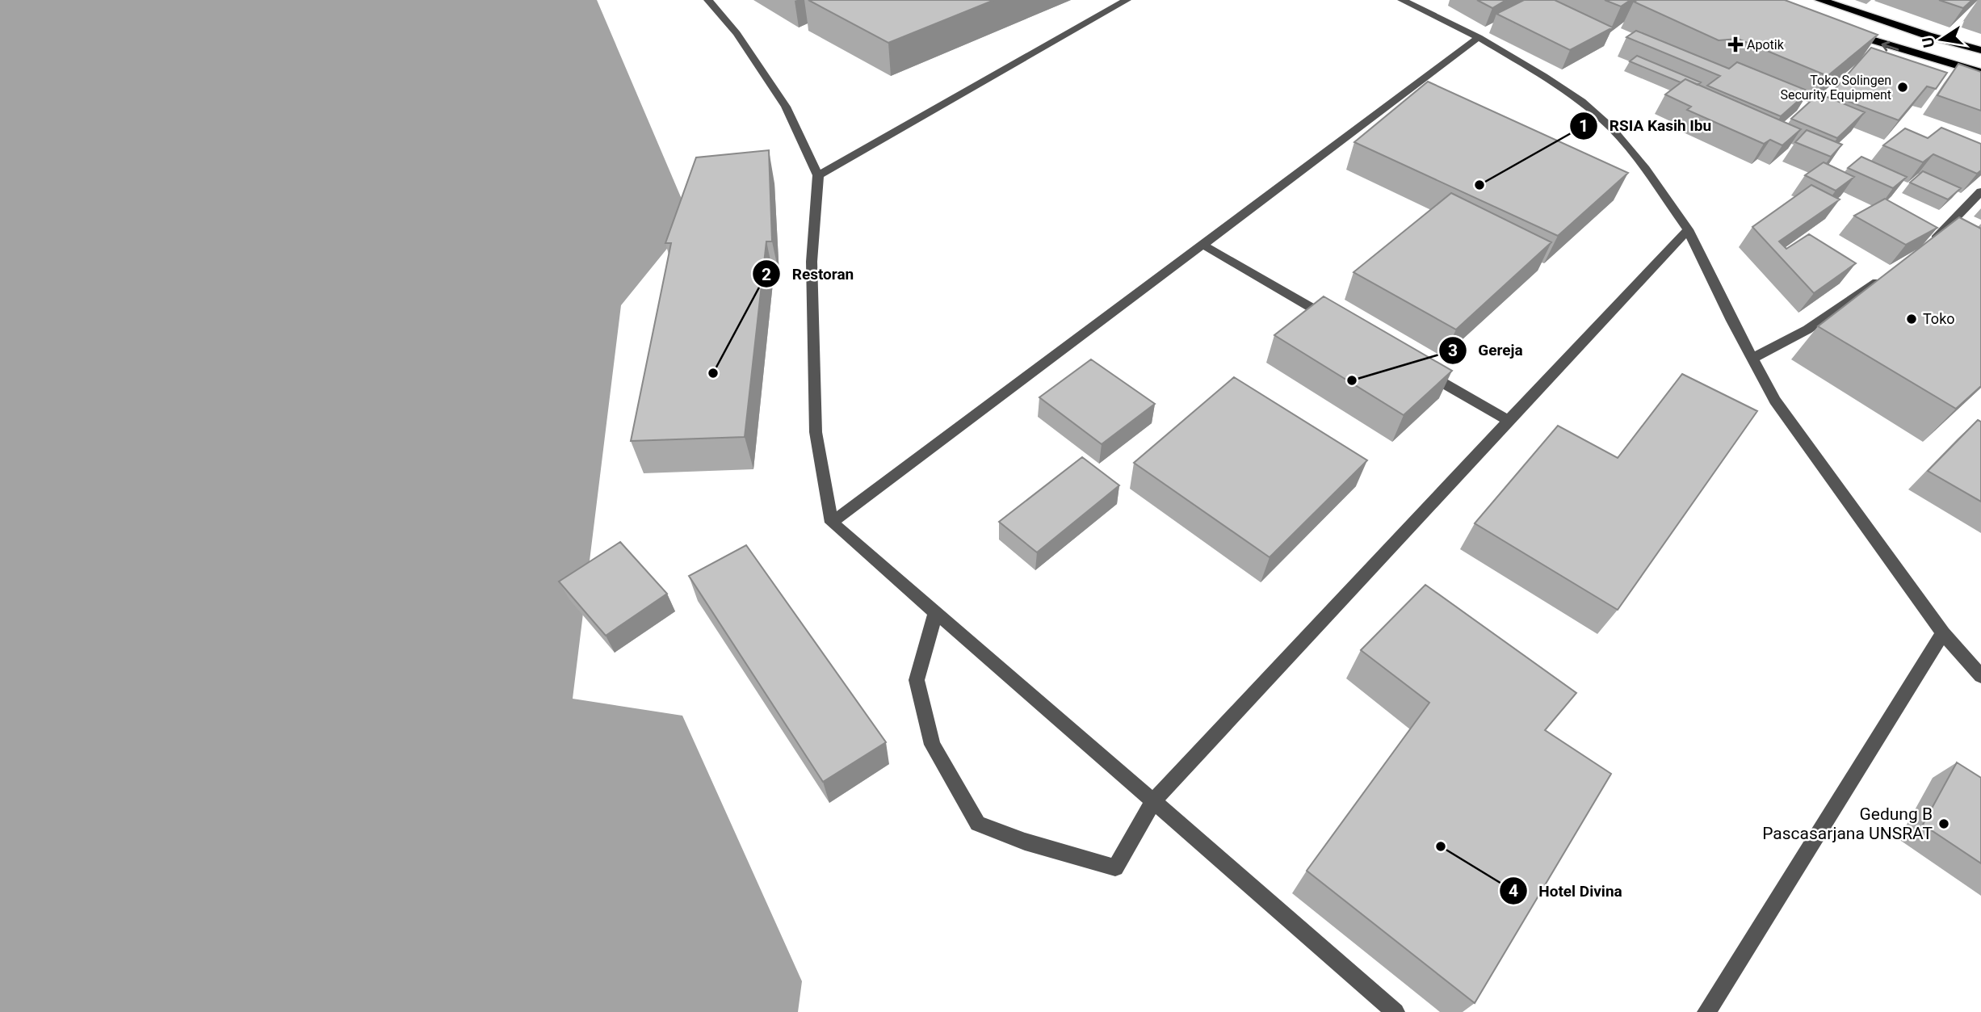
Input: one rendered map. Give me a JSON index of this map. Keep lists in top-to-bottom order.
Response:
{
  "places": {
    "health": ["Apotik"],
    "other": [
      "Toko Solingen Security Equipment",
      "RSIA Kasih Ibu",
      "Toko",
      "Restoran",
      "Gereja",
      "Gedung B Pascasarjana UNSRAT",
      "Hotel Divina"
    ]
  },
  "north": "left"
}
